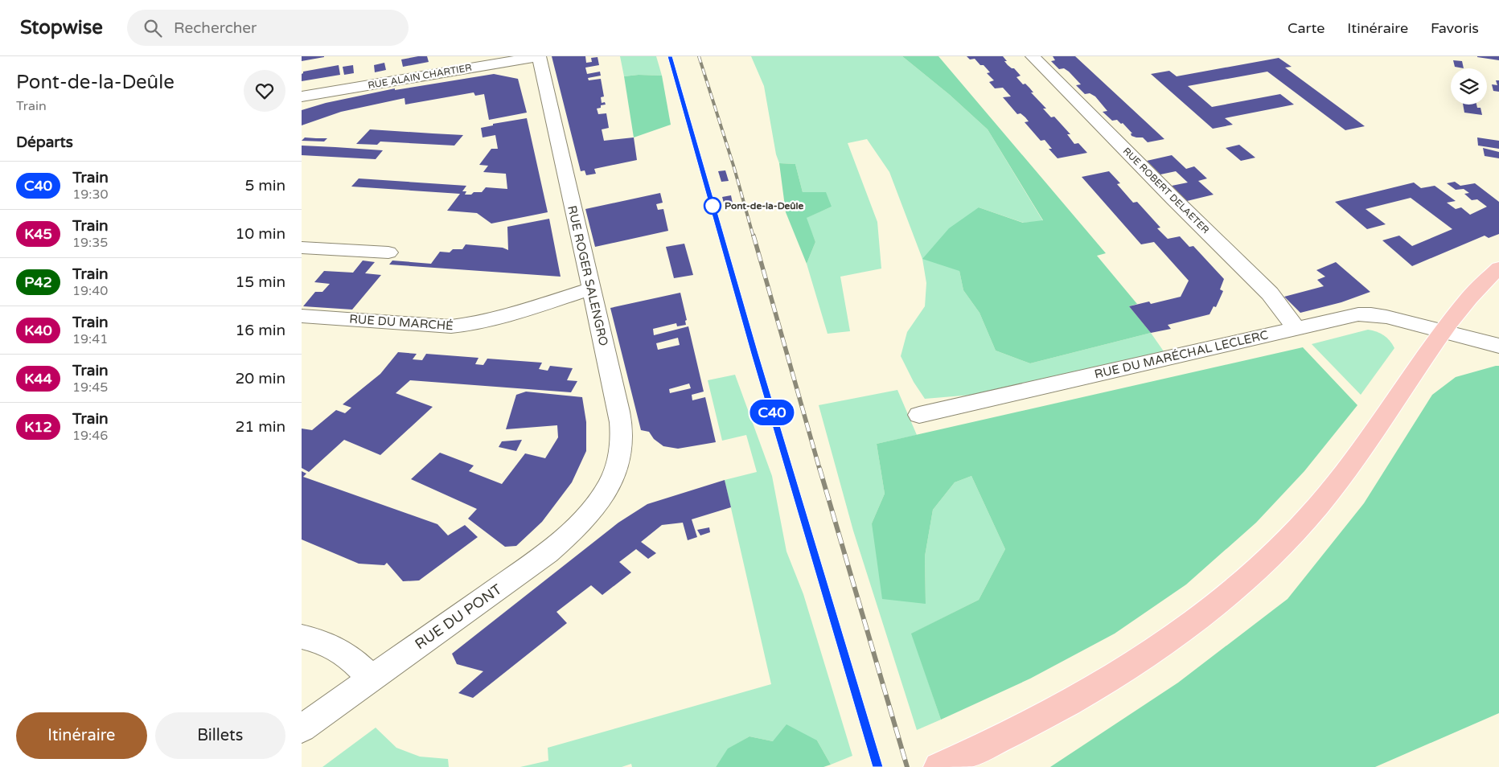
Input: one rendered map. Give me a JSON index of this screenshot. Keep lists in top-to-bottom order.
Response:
{
  "streets": {
    "street": [
      "RUE ALAIN CHARTIER",
      "RUE ROBERT DELAETER",
      "RUE ROGER SALENGRO",
      "RUE DU MARCHÉ",
      "RUE DU MARÉCHAL LECLERC",
      "RUE DU PONT"
    ]
  },
  "crossings": [
    ["RUE ALAIN CHARTIER", "RUE ROGER SALENGRO"],
    ["RUE ROBERT DELAETER", "RUE DU MARÉCHAL LECLERC"],
    ["RUE ROGER SALENGRO", "RUE DU MARCHÉ"],
    ["RUE ROGER SALENGRO", "RUE DU PONT"]
  ],
  "places": ["Pont-de-la-Deûle"],
  "page": {
    "header": "Stopwise",
    "search": "Rechercher",
    "nav": ["Carte", "Itinéraire", "Favoris"],
    "heading": [
      ["Pont-de-la-Deûle", "Train"],
      "Départs"
    ],
    "on_map": "C40",
    "list": [
      {
        "mark": "C40",
        "name": "Train",
        "note": "19:30",
        "value": "5 min"
      },
      {
        "mark": "K45",
        "name": "Train",
        "note": "19:35",
        "value": "10 min"
      },
      {
        "mark": "P42",
        "name": "Train",
        "note": "19:40",
        "value": "15 min"
      },
      {
        "mark": "K40",
        "name": "Train",
        "note": "19:41",
        "value": "16 min"
      },
      {
        "mark": "K44",
        "name": "Train",
        "note": "19:45",
        "value": "20 min"
      },
      {
        "mark": "K12",
        "name": "Train",
        "note": "19:46",
        "value": "21 min"
      }
    ],
    "buttons": ["Itinéraire", "Billets"]
  }
}
